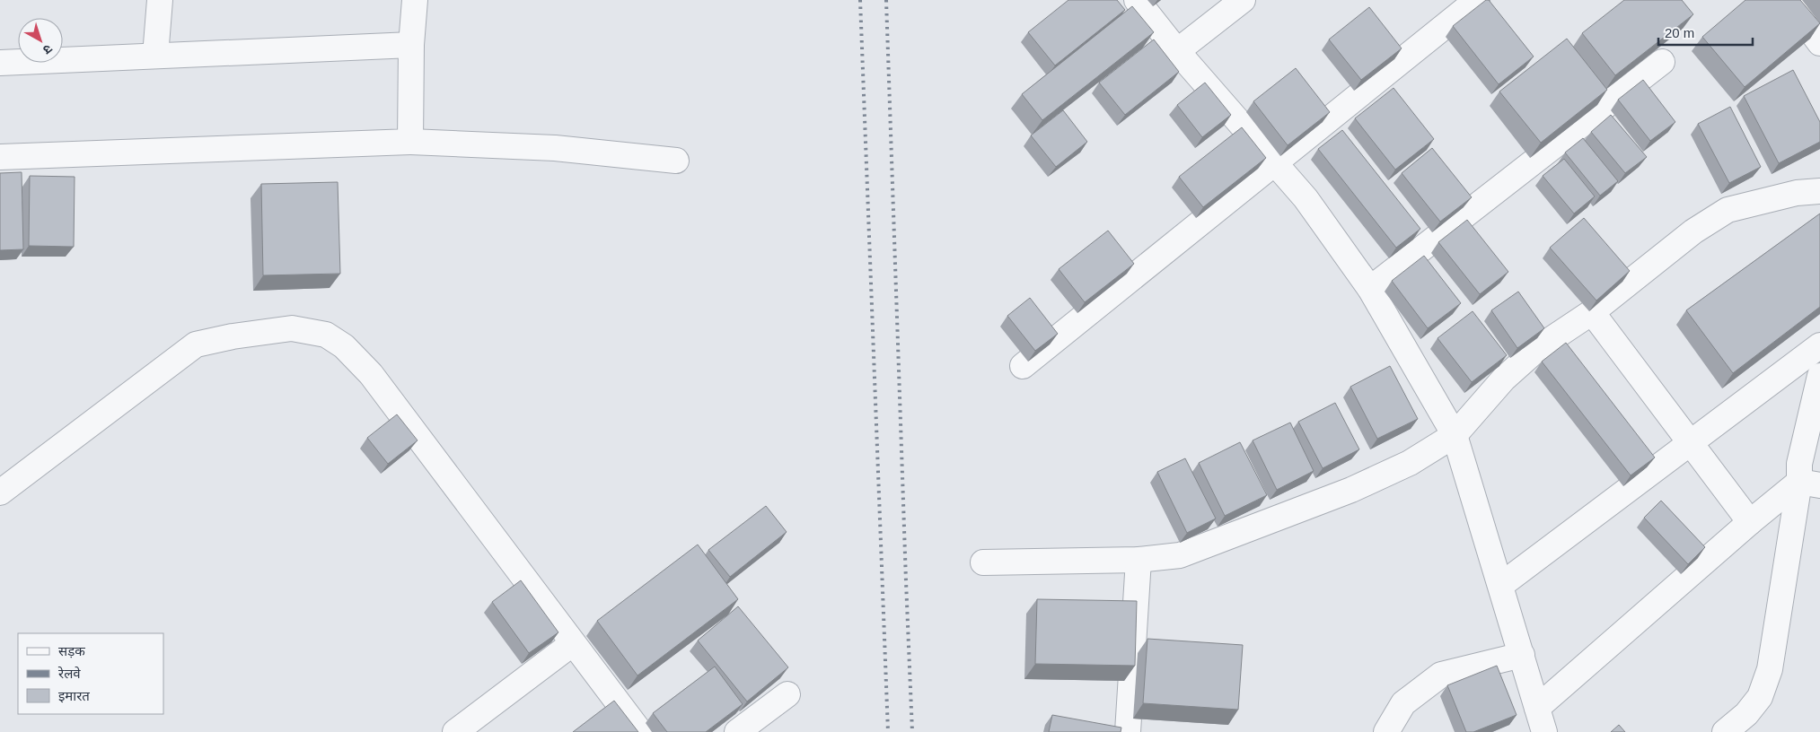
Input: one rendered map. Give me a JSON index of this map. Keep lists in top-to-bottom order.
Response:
{
  "legend": ["सड़क", "रेलवे", "इमारत"],
  "scale_bar": "20 m",
  "north": "bottom right"
}
